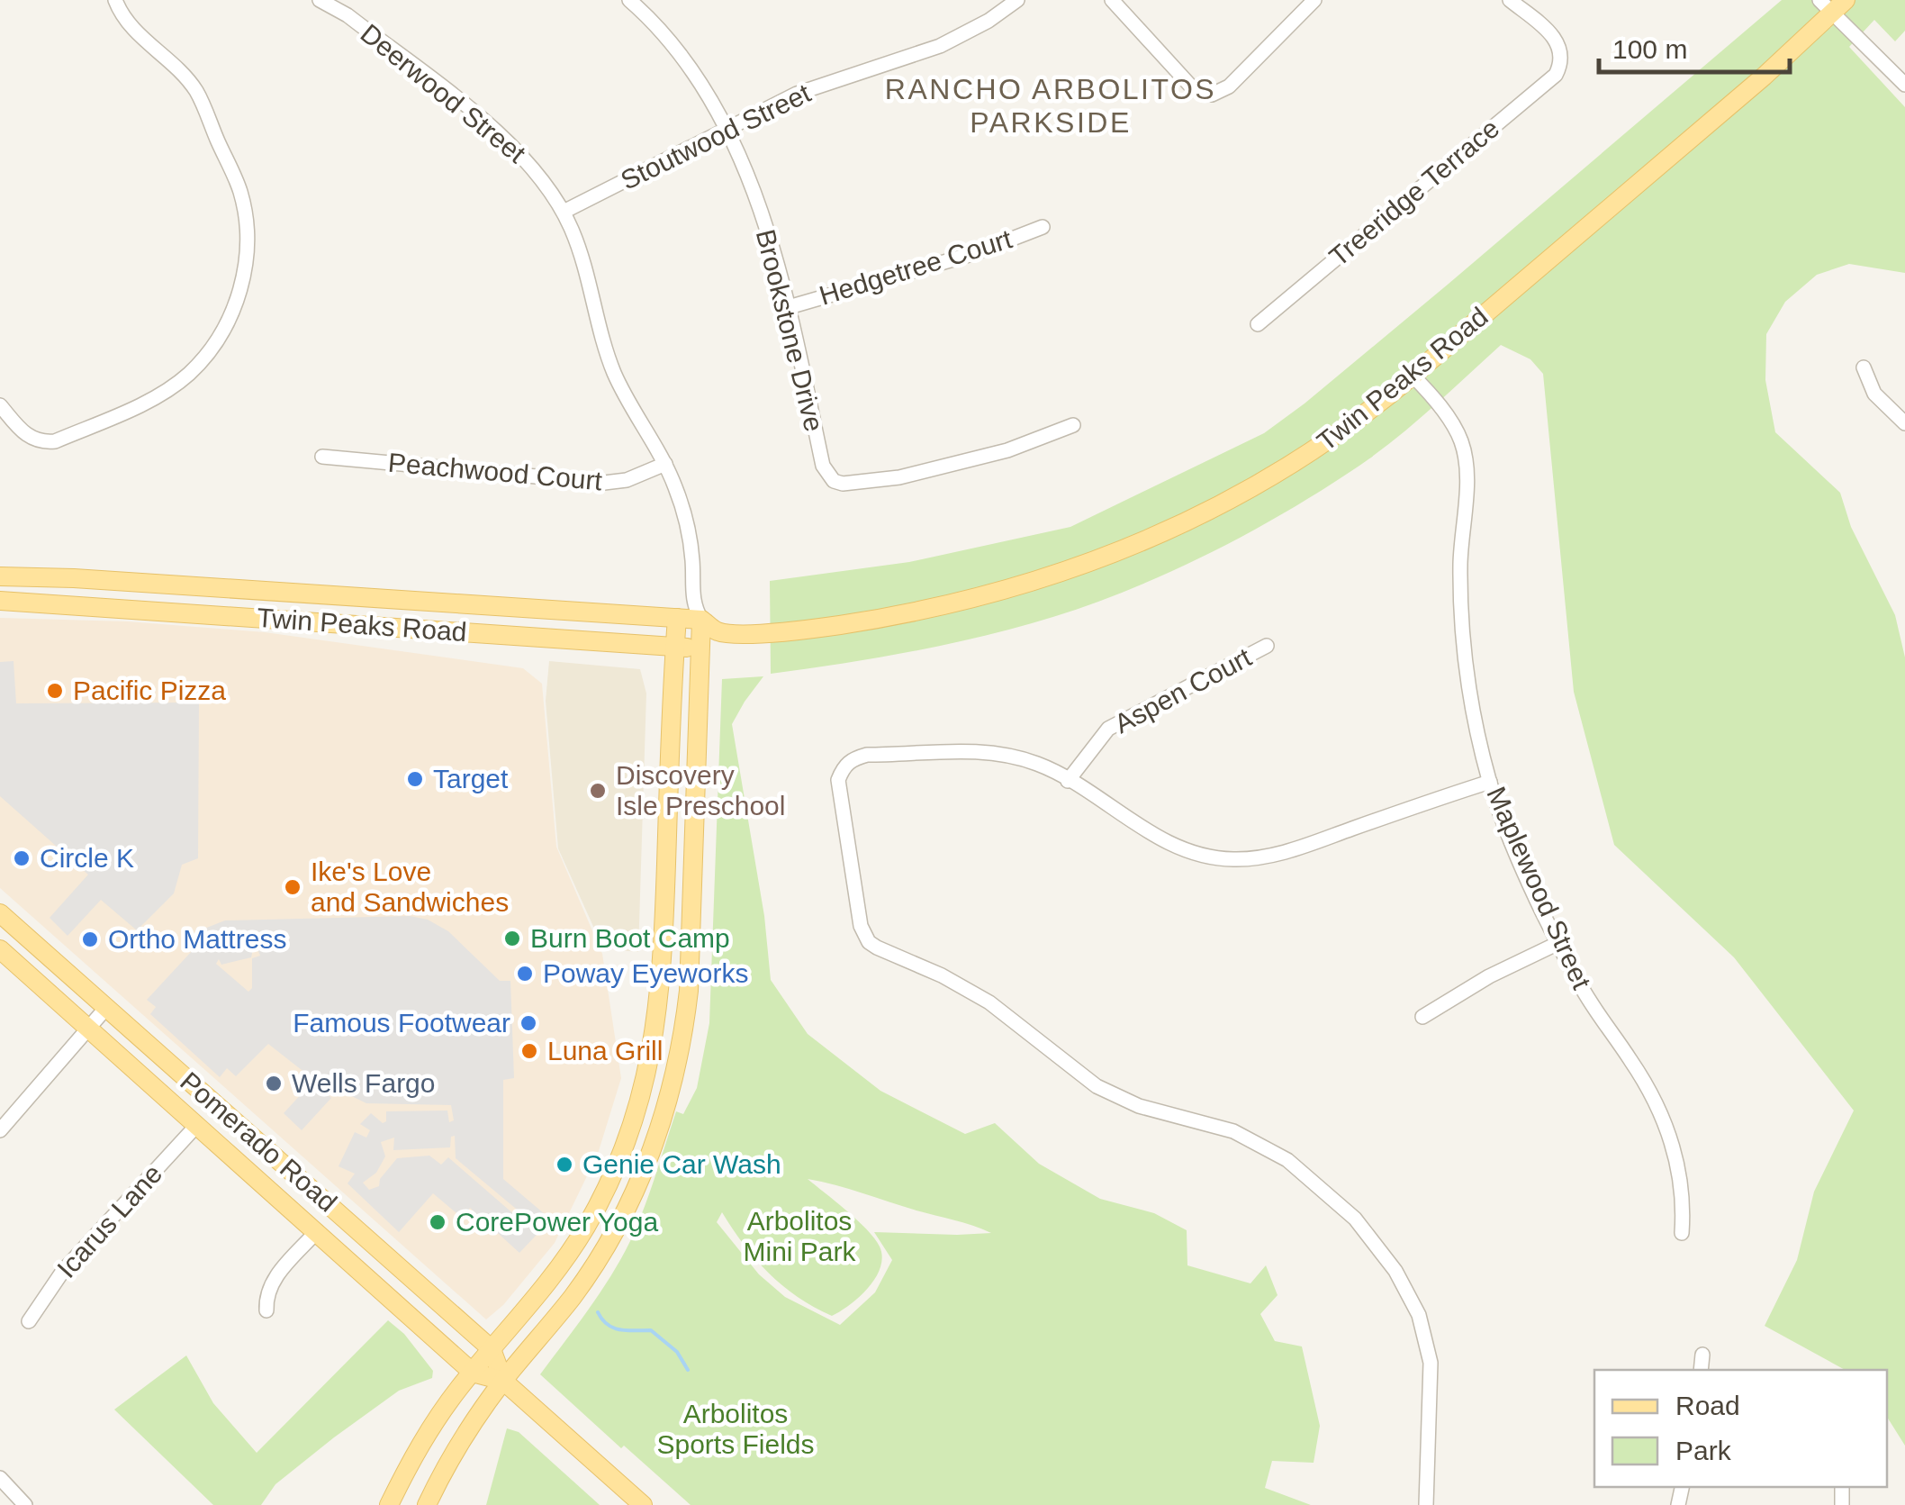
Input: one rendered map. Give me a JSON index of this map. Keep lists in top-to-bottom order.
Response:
{
  "streets": {
    "main road": ["Twin Peaks Road", "Pomerado Road"],
    "street": [
      "Deerwood Street",
      "Stoutwood Street",
      "Treeridge Terrace",
      "Hedgetree Court",
      "Brookstone Drive",
      "Peachwood Court",
      "Aspen Court",
      "Maplewood Street",
      "Icarus Lane"
    ]
  },
  "crossings": [
    ["Deerwood Street", "Stoutwood Street"],
    ["Deerwood Street", "Twin Peaks Road"],
    ["Deerwood Street", "Peachwood Court"],
    ["Stoutwood Street", "Brookstone Drive"],
    ["Hedgetree Court", "Brookstone Drive"],
    ["Twin Peaks Road", "Maplewood Street"],
    ["Pomerado Road", "Icarus Lane"]
  ],
  "districts": ["RANCHO ARBOLITOS PARKSIDE"],
  "parks": ["Arbolitos Mini Park", "Arbolitos Sports Fields"],
  "places": [
    "Pacific Pizza",
    "Target",
    "Discovery Isle Preschool",
    "Circle K",
    "Ike's Love and Sandwiches",
    "Burn Boot Camp",
    "Ortho Mattress",
    "Poway Eyeworks",
    "Famous Footwear",
    "Luna Grill",
    "Wells Fargo",
    "Genie Car Wash",
    "CorePower Yoga"
  ],
  "legend": ["Road", "Park"],
  "scale_bar": "100 m"
}
